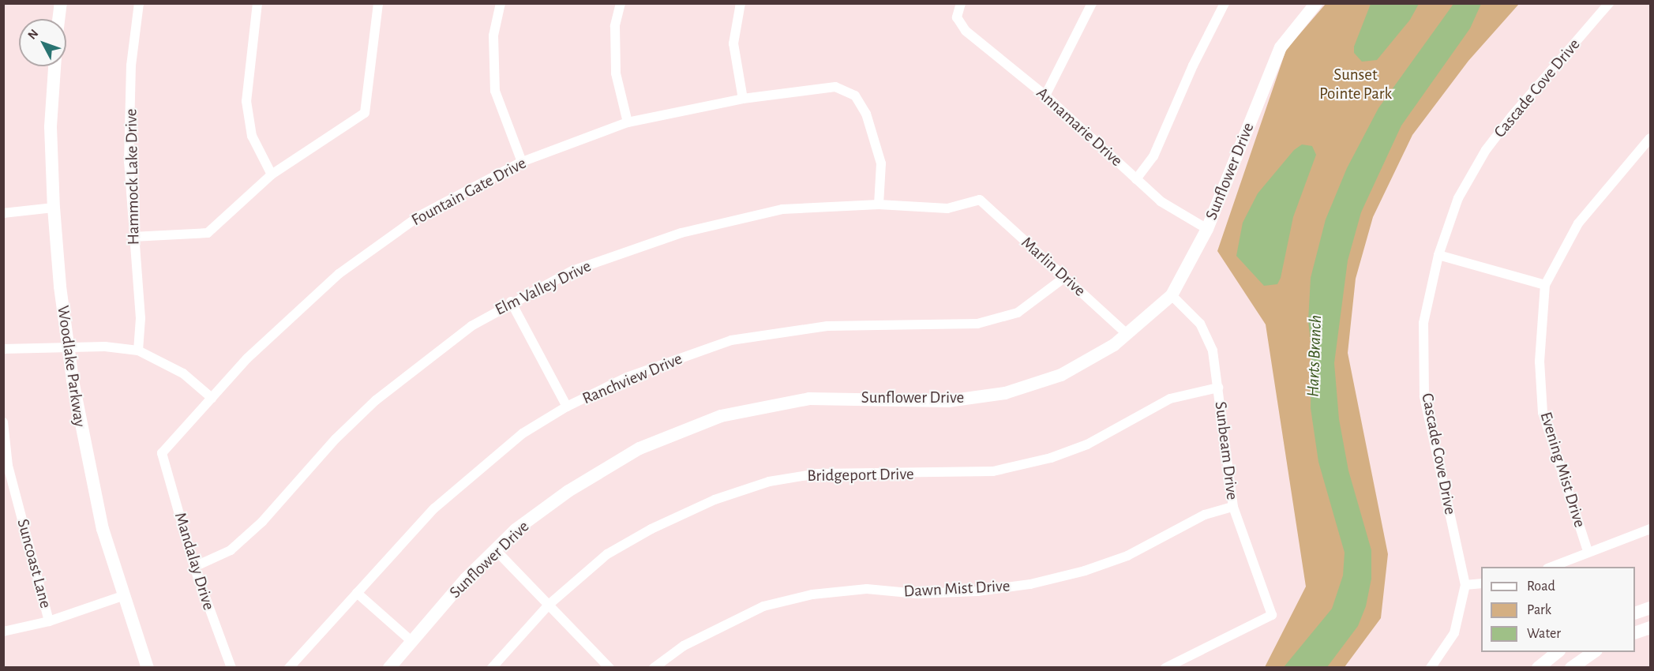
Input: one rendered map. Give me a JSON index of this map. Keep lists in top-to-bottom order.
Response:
{
  "streets": {
    "street": [
      "Cascade Cove Drive",
      "Annamarie Drive",
      "Sunflower Drive",
      "Hammock Lake Drive",
      "Fountain Gate Drive",
      "Marlin Drive",
      "Elm Valley Drive",
      "Woodlake Parkway",
      "Ranchview Drive",
      "Sunbeam Drive",
      "Evening Mist Drive",
      "Bridgeport Drive",
      "Mandalay Drive",
      "Suncoast Lane",
      "Dawn Mist Drive"
    ]
  },
  "crossings": [
    ["Annamarie Drive", "Sunflower Drive"],
    ["Sunflower Drive", "Marlin Drive"],
    ["Sunflower Drive", "Sunbeam Drive"],
    ["Fountain Gate Drive", "Elm Valley Drive"],
    ["Fountain Gate Drive", "Mandalay Drive"],
    ["Marlin Drive", "Elm Valley Drive"],
    ["Marlin Drive", "Ranchview Drive"],
    ["Elm Valley Drive", "Mandalay Drive"],
    ["Sunbeam Drive", "Bridgeport Drive"],
    ["Sunbeam Drive", "Dawn Mist Drive"]
  ],
  "water": ["Harts Branch"],
  "parks": ["Sunset Pointe Park"],
  "legend": ["Road", "Park", "Water"],
  "north": "top left"
}
